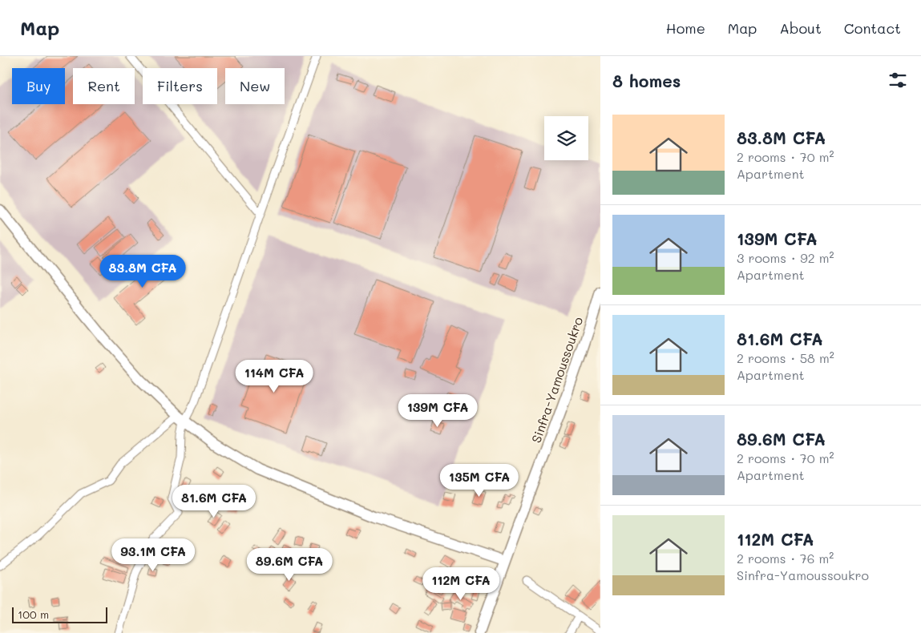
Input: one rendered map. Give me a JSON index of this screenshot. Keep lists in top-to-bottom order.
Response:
{
  "streets": {
    "street": ["Sinfra-Yamoussoukro"]
  },
  "scale_bar": "100 m",
  "page": {
    "header": "Map",
    "nav": [
      "Home",
      "Map",
      "About",
      "Contact"
    ],
    "heading": "8 homes",
    "chip": [
      "Buy",
      "Rent",
      "Filters",
      "New"
    ],
    "list": [
      {
        "name": "83.8M CFA",
        "note": "2 rooms · 70 m² · Apartment"
      },
      {
        "name": "139M CFA",
        "note": "3 rooms · 92 m² · Apartment"
      },
      {
        "name": "81.6M CFA",
        "note": "2 rooms · 58 m² · Apartment"
      },
      {
        "name": "89.6M CFA",
        "note": "2 rooms · 70 m² · Apartment"
      },
      {
        "name": "112M CFA",
        "note": "2 rooms · 76 m² · Sinfra-Yamoussoukro"
      }
    ],
    "price": [
      "83.8M CFA",
      "114M CFA",
      "139M CFA",
      "135M CFA",
      "81.6M CFA",
      "93.1M CFA",
      "89.6M CFA",
      "112M CFA"
    ],
    "scale": "100 m"
  }
}
